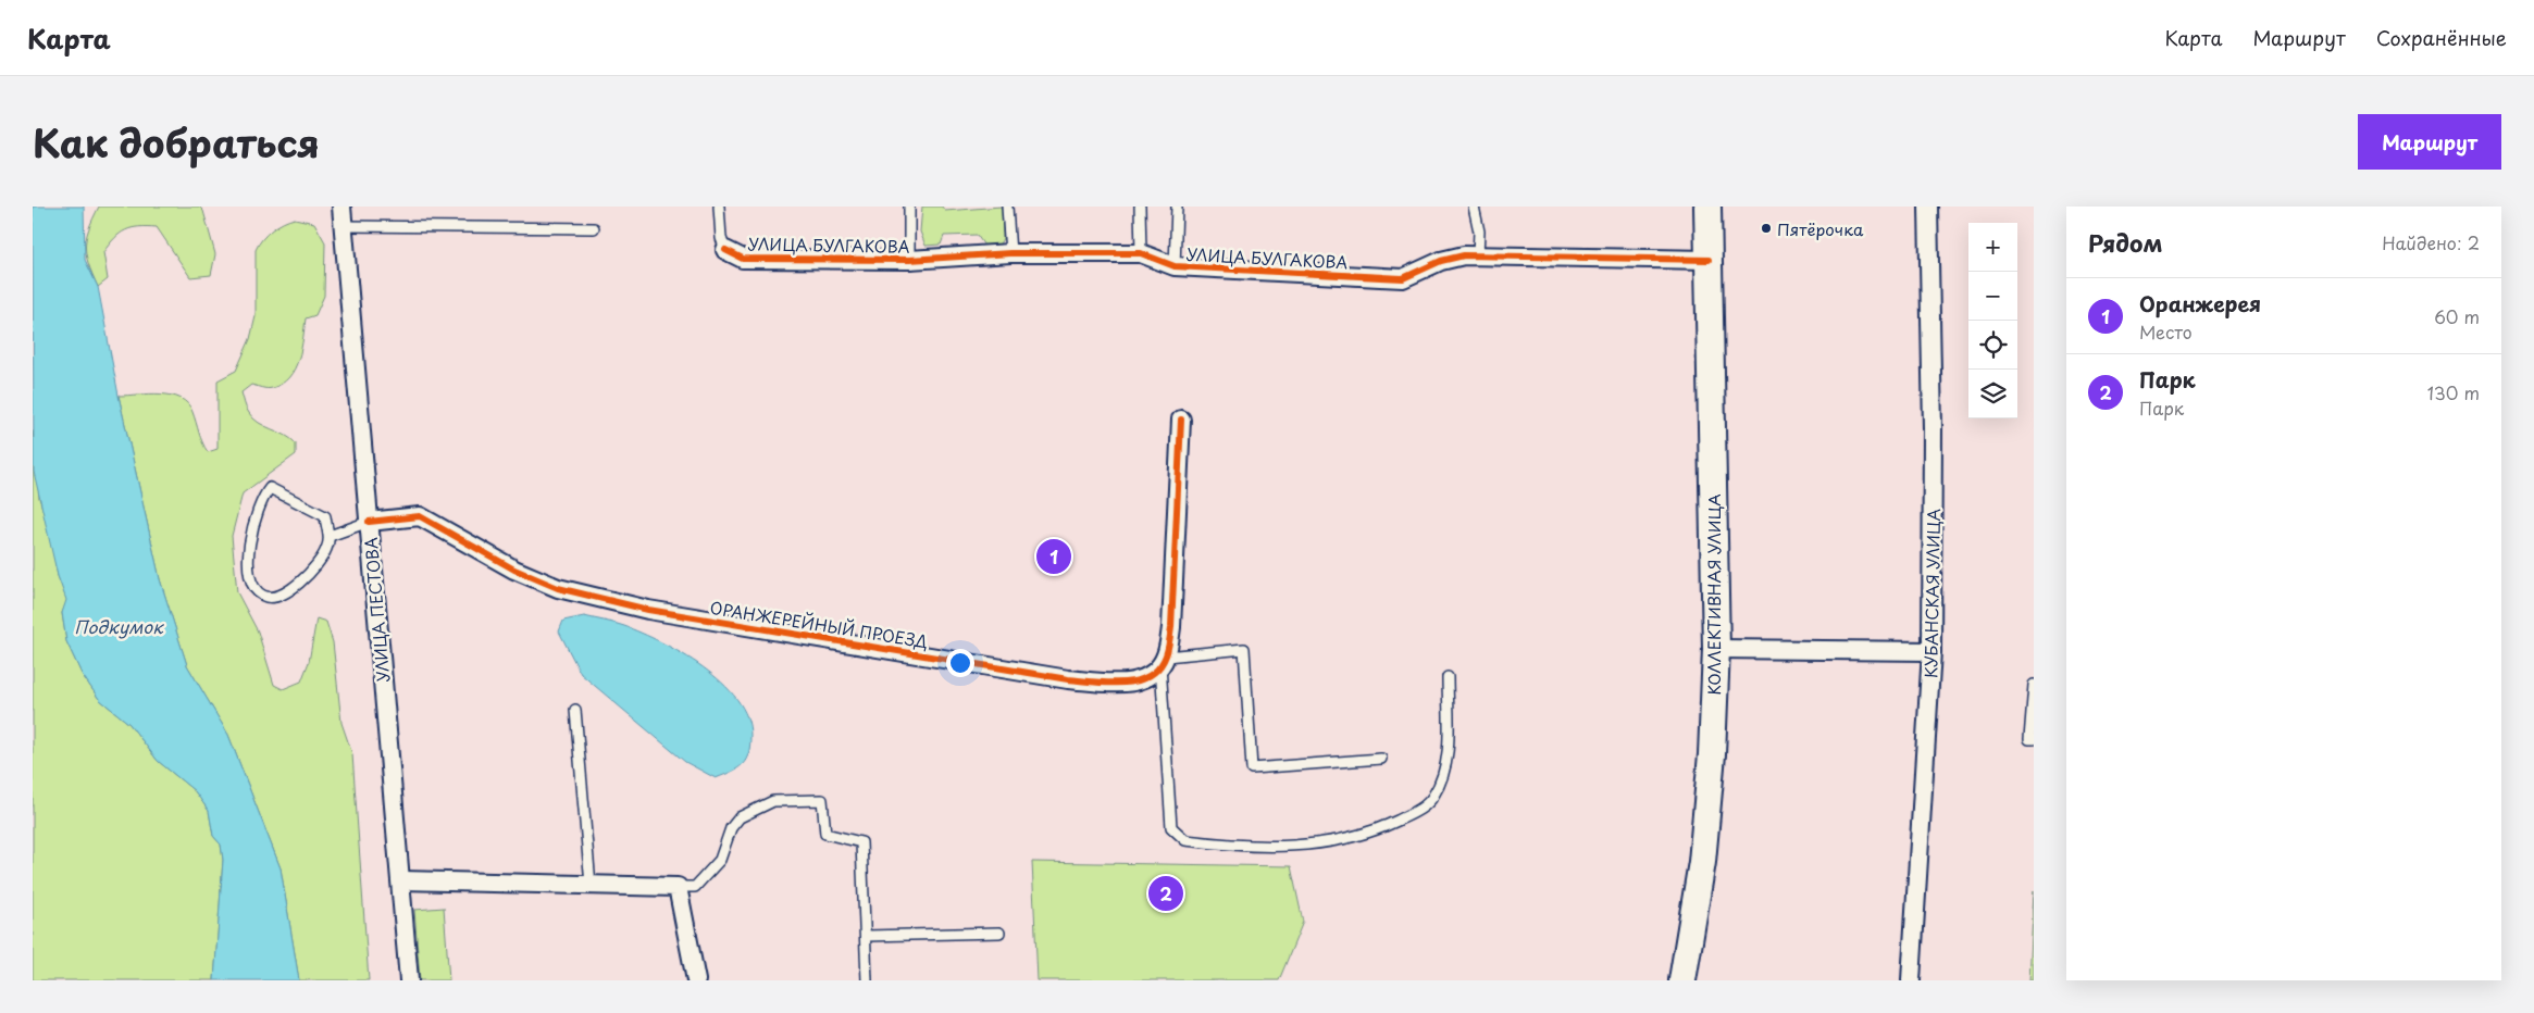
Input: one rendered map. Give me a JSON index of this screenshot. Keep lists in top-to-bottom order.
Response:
{
  "streets": {
    "street": [
      "УЛИЦА БУЛГАКОВА",
      "КУБАНСКАЯ УЛИЦА",
      "КОЛЛЕКТИВНАЯ УЛИЦА",
      "УЛИЦА ПЕСТОВА",
      "ОРАНЖЕРЕЙНЫЙ ПРОЕЗД"
    ]
  },
  "crossings": [
    ["УЛИЦА БУЛГАКОВА", "КОЛЛЕКТИВНАЯ УЛИЦА"],
    ["УЛИЦА ПЕСТОВА", "ОРАНЖЕРЕЙНЫЙ ПРОЕЗД"]
  ],
  "water": ["Подкумок"],
  "places": ["Пятёрочка"],
  "page": {
    "header": "Карта",
    "nav": ["Карта", "Маршрут", "Сохранённые"],
    "title": "Как добраться",
    "buttons": "Маршрут",
    "heading": ["Рядом", "Найдено: 2"],
    "map_buttons": ["+", "−"],
    "list": [
      {
        "mark": "1",
        "name": "Оранжерея",
        "note": "Место",
        "value": "60 m"
      },
      {
        "mark": "2",
        "name": "Парк",
        "note": "Парк",
        "value": "130 m"
      }
    ],
    "pins": ["1", "2"]
  }
}
